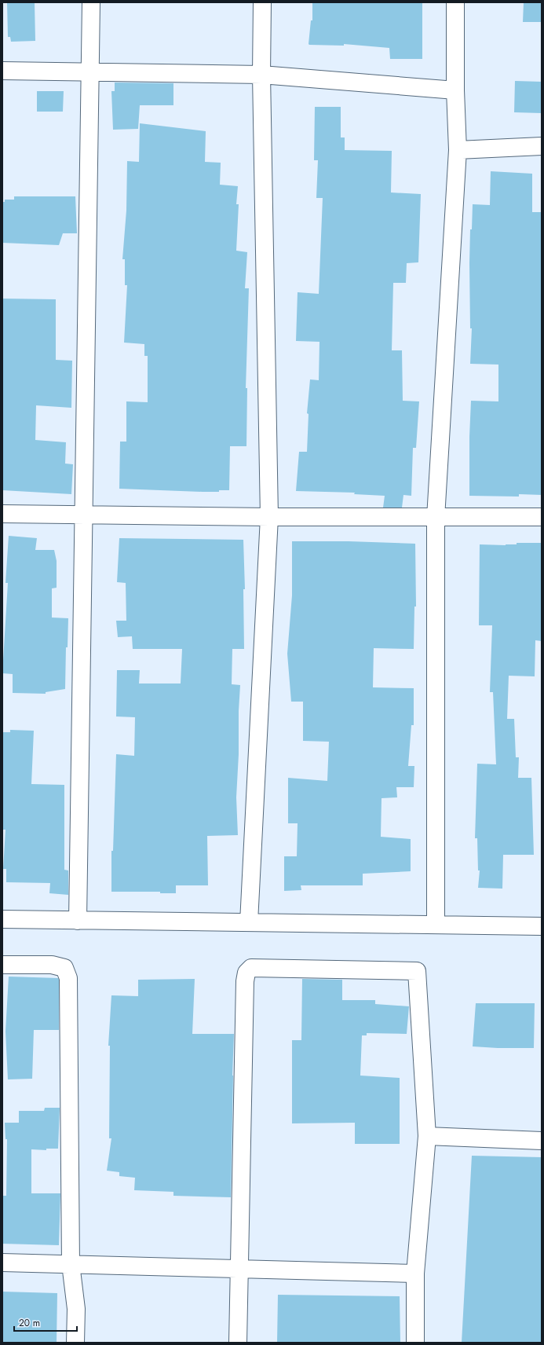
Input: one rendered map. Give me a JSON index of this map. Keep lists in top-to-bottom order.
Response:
{
  "scale_bar": "20 m"
}
